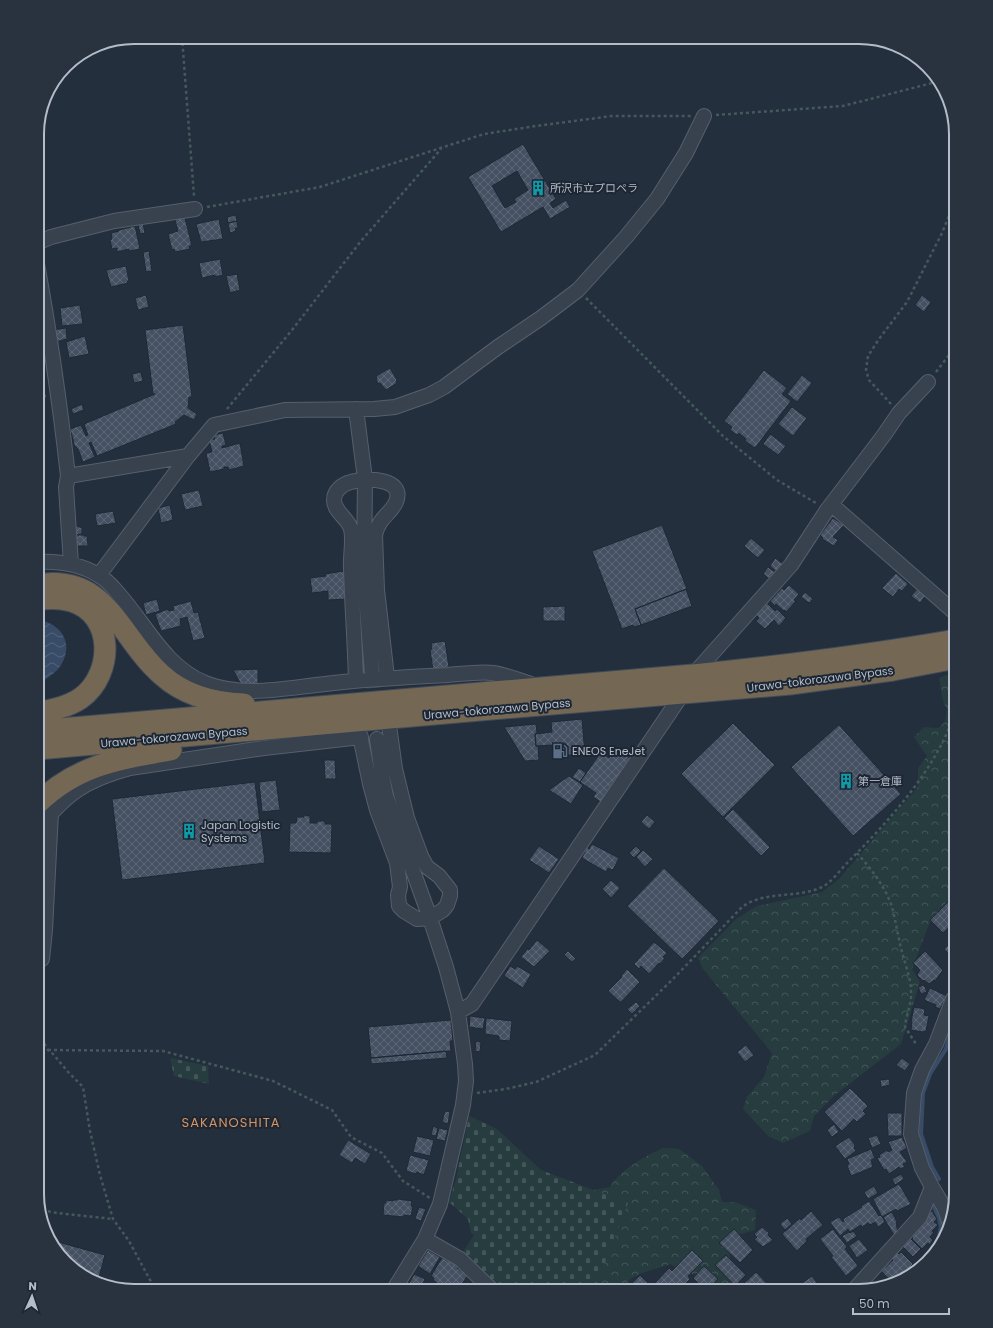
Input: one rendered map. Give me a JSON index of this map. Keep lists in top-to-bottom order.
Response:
{
  "streets": {
    "highway": ["Urawa-tokorozawa Bypass"]
  },
  "districts": ["SAKANOSHITA"],
  "places": {
    "building": ["所沢市立プロペラ", "第一倉庫", "Japan Logistic Systems"],
    "fuel station": ["ENEOS EneJet"]
  },
  "scale_bar": "50 m",
  "north": "top"
}
